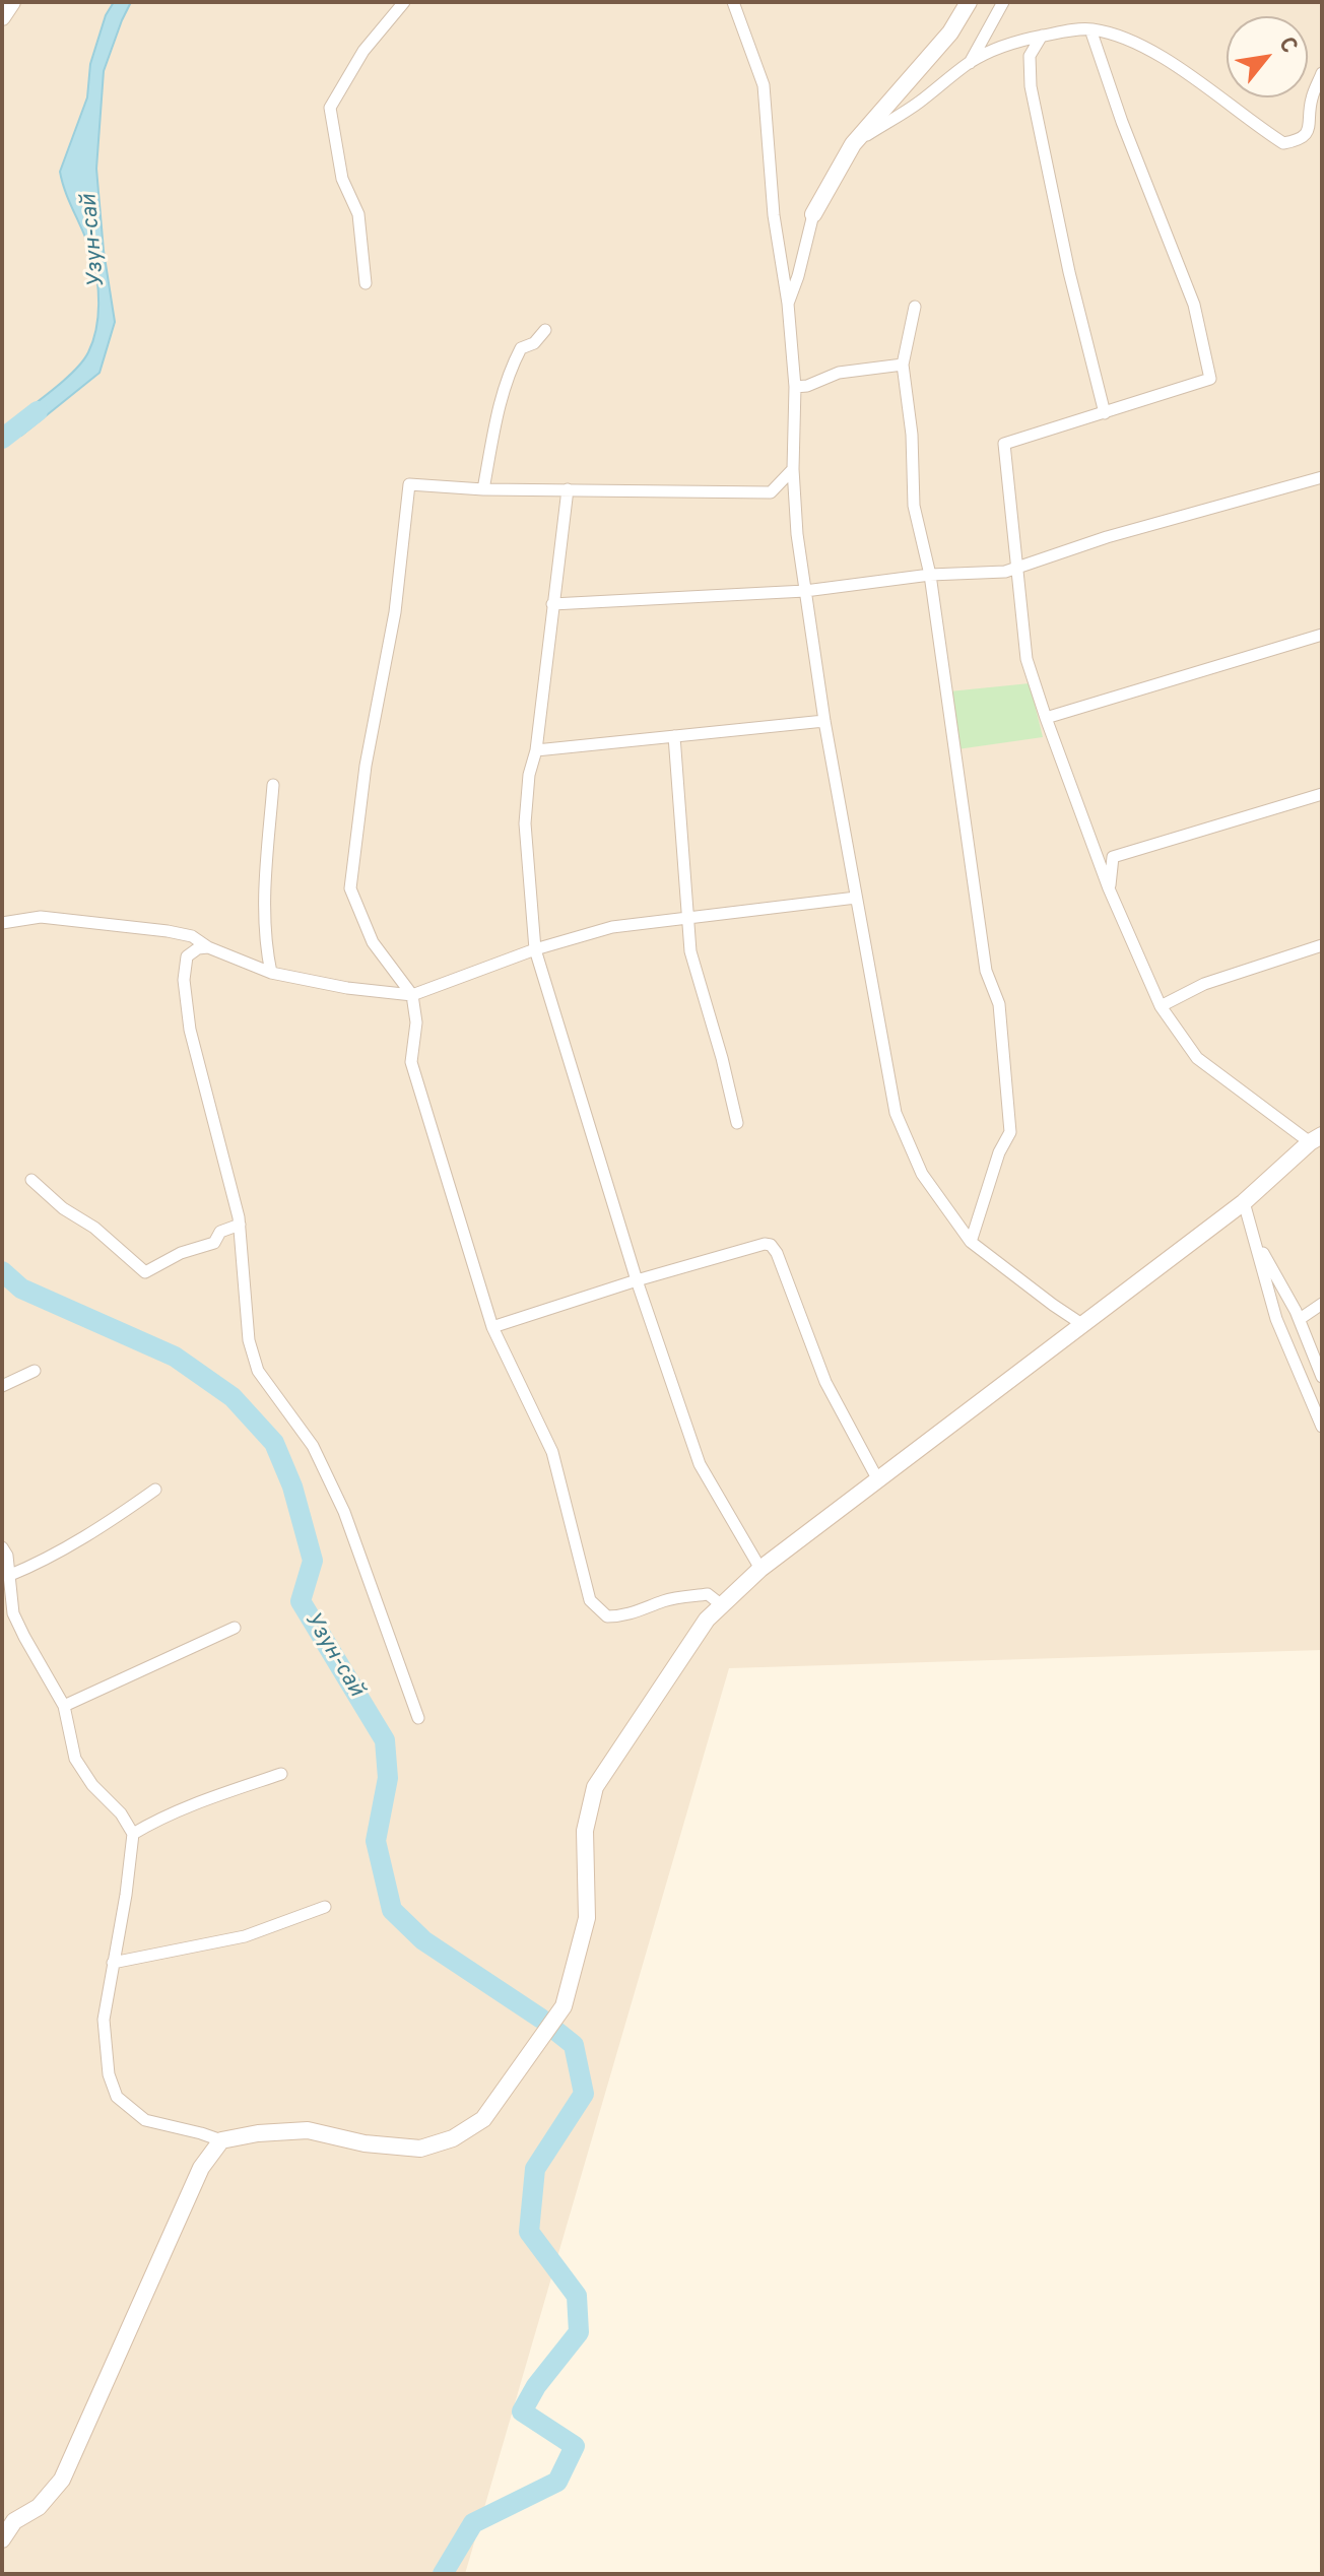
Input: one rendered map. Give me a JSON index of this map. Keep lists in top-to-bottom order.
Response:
{
  "water": ["Узун-сай"],
  "north": "top right"
}
